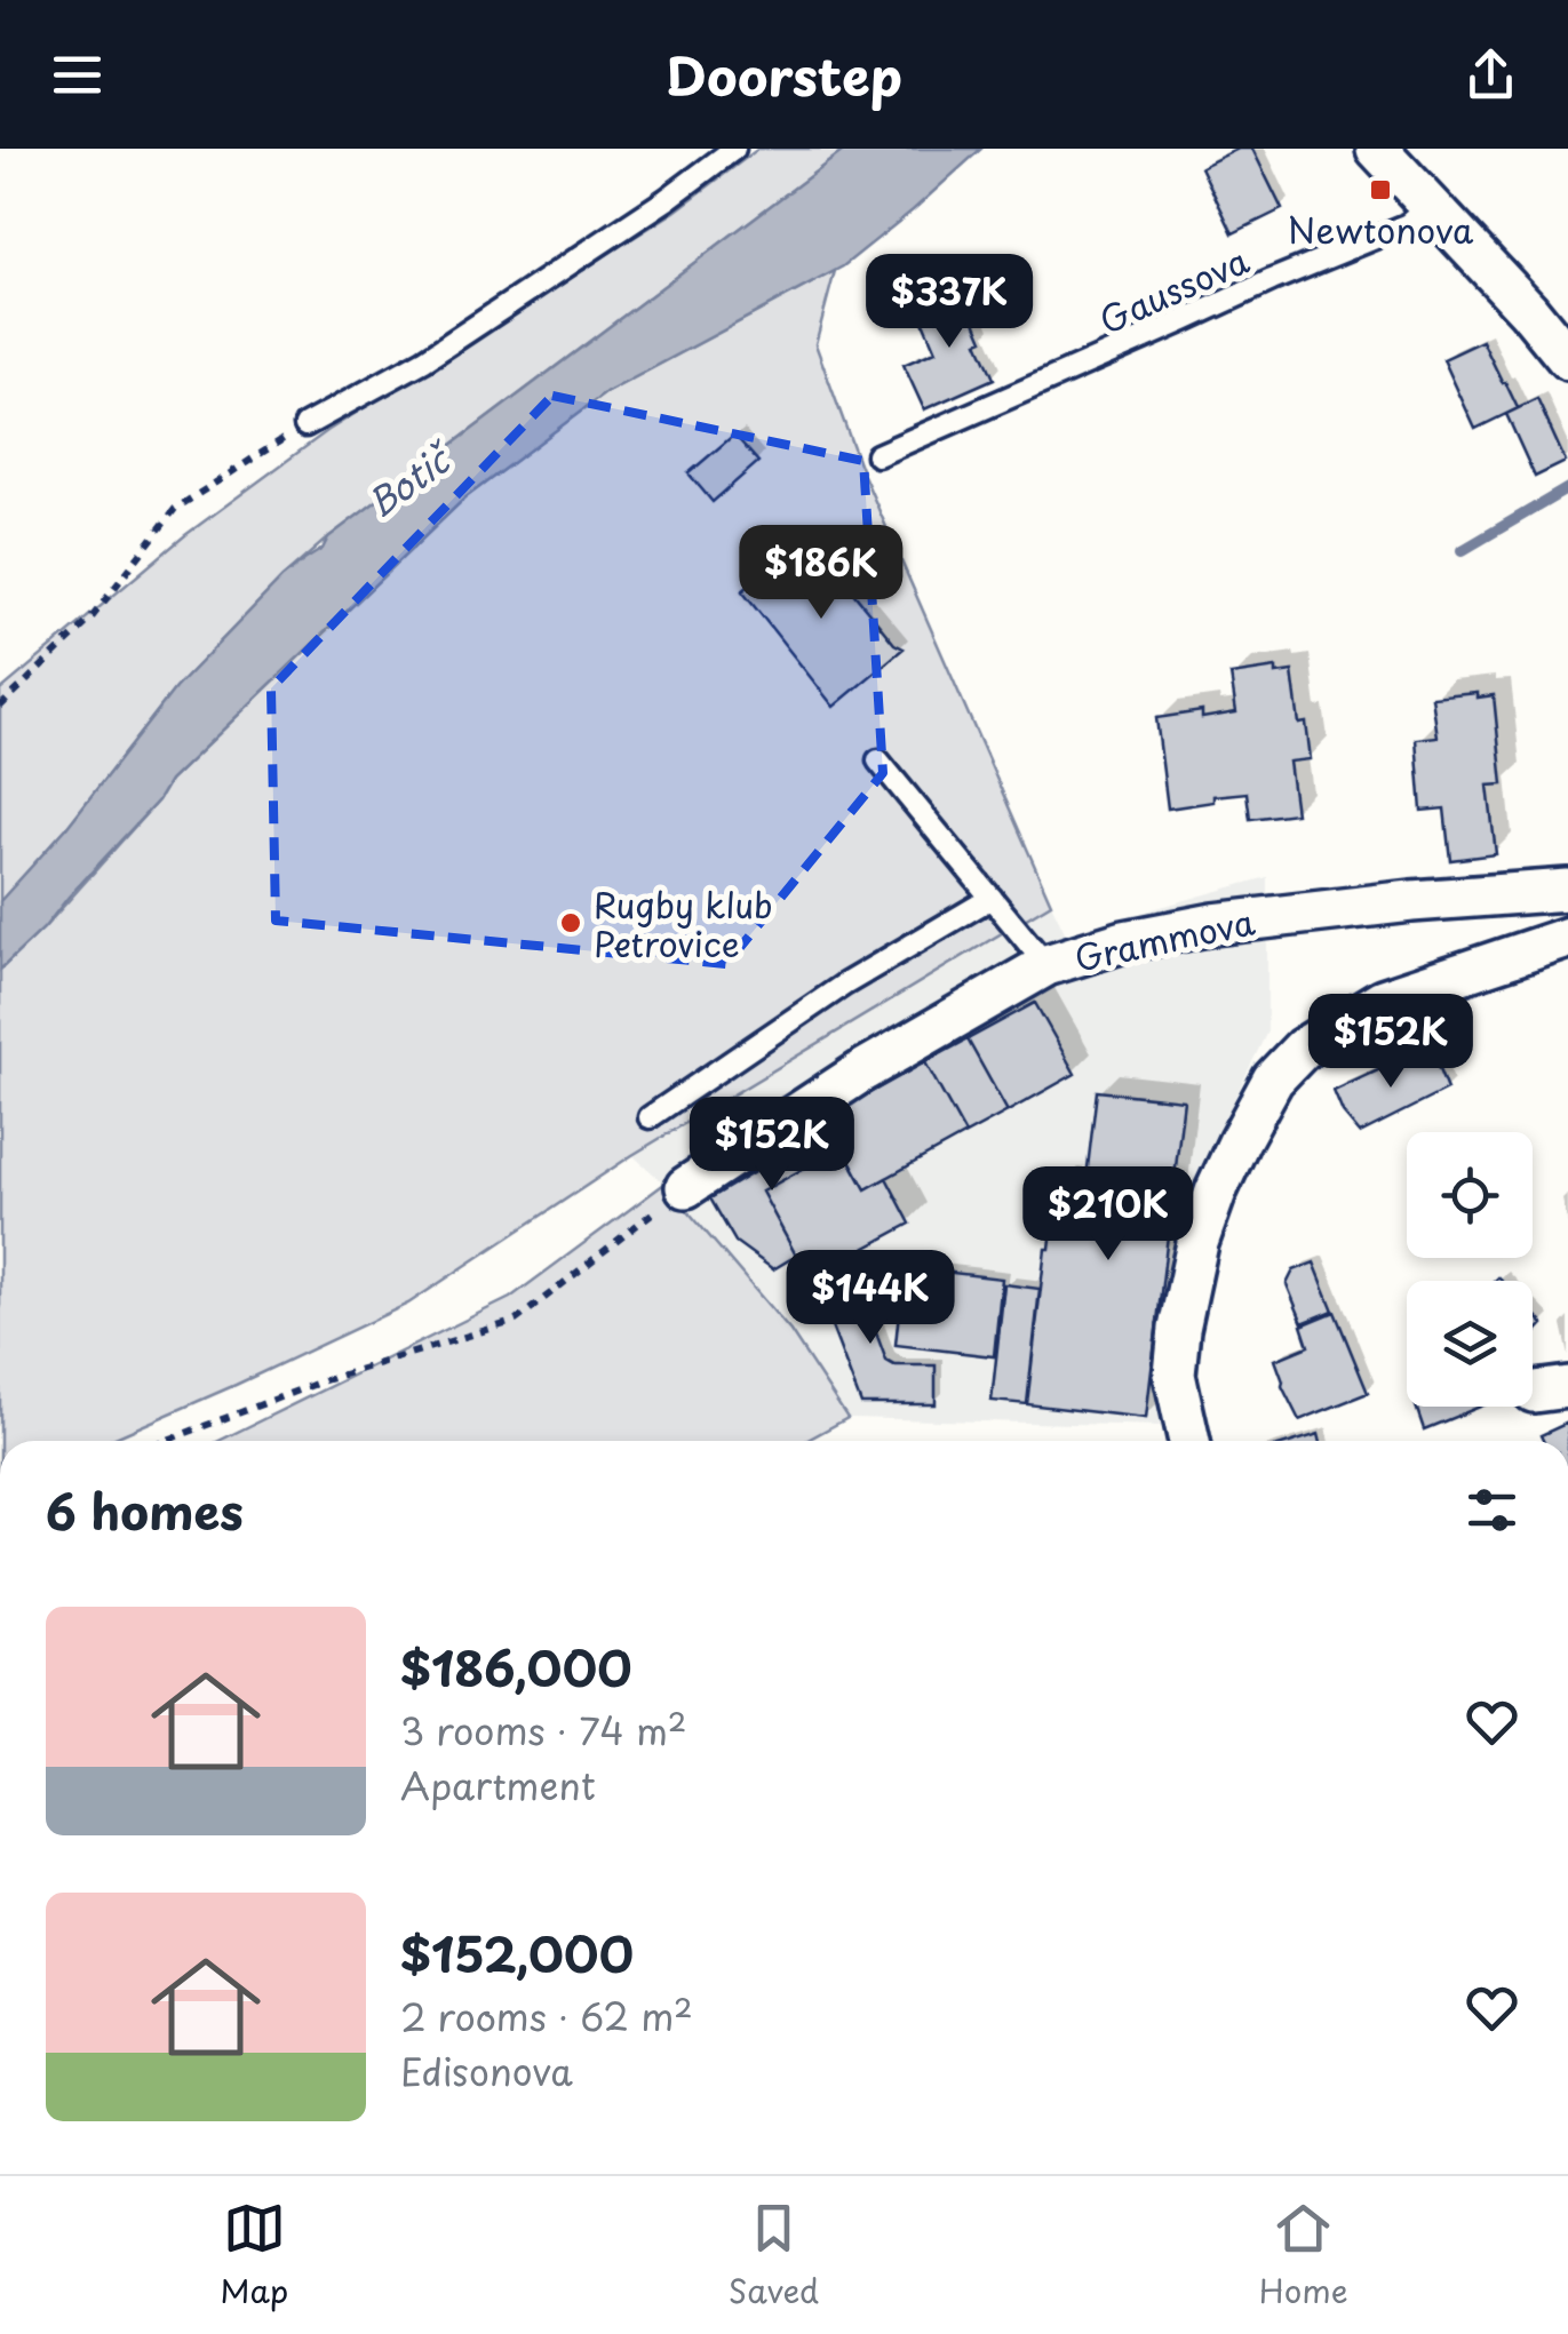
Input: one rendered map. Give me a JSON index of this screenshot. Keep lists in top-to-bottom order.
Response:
{
  "streets": {
    "street": ["Grammova"],
    "lane": ["Gaussova"]
  },
  "water": ["Botič"],
  "places": {
    "transit": ["Newtonova"],
    "other": ["Rugby klub Petrovice"]
  },
  "page": {
    "header": "Doorstep",
    "price": [
      "$337K",
      "$186K",
      "$152K",
      "$152K",
      "$210K",
      "$144K"
    ],
    "heading": "6 homes",
    "list": [
      {
        "name": "$186,000",
        "note": "3 rooms · 74 m² · Apartment"
      },
      {
        "name": "$152,000",
        "note": "2 rooms · 62 m² · Edisonova"
      }
    ],
    "tabs": ["Map", "Saved", "Home"]
  }
}
